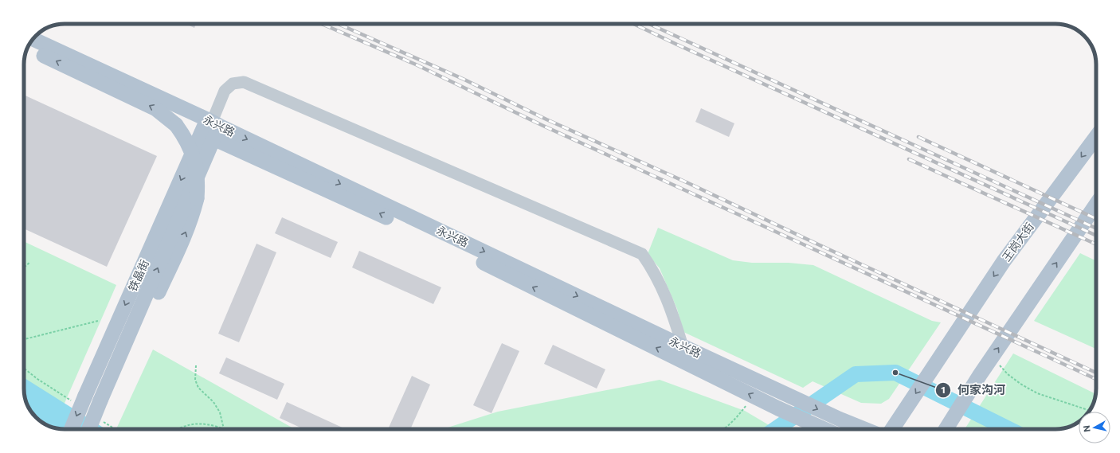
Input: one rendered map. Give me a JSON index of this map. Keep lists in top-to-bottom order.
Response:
{
  "streets": {
    "main road": ["永兴路", "王岗大街", "铁晶街"]
  },
  "crossings": [
    ["永兴路", "铁晶街"]
  ],
  "places": ["何家沟河"],
  "north": "left"
}
